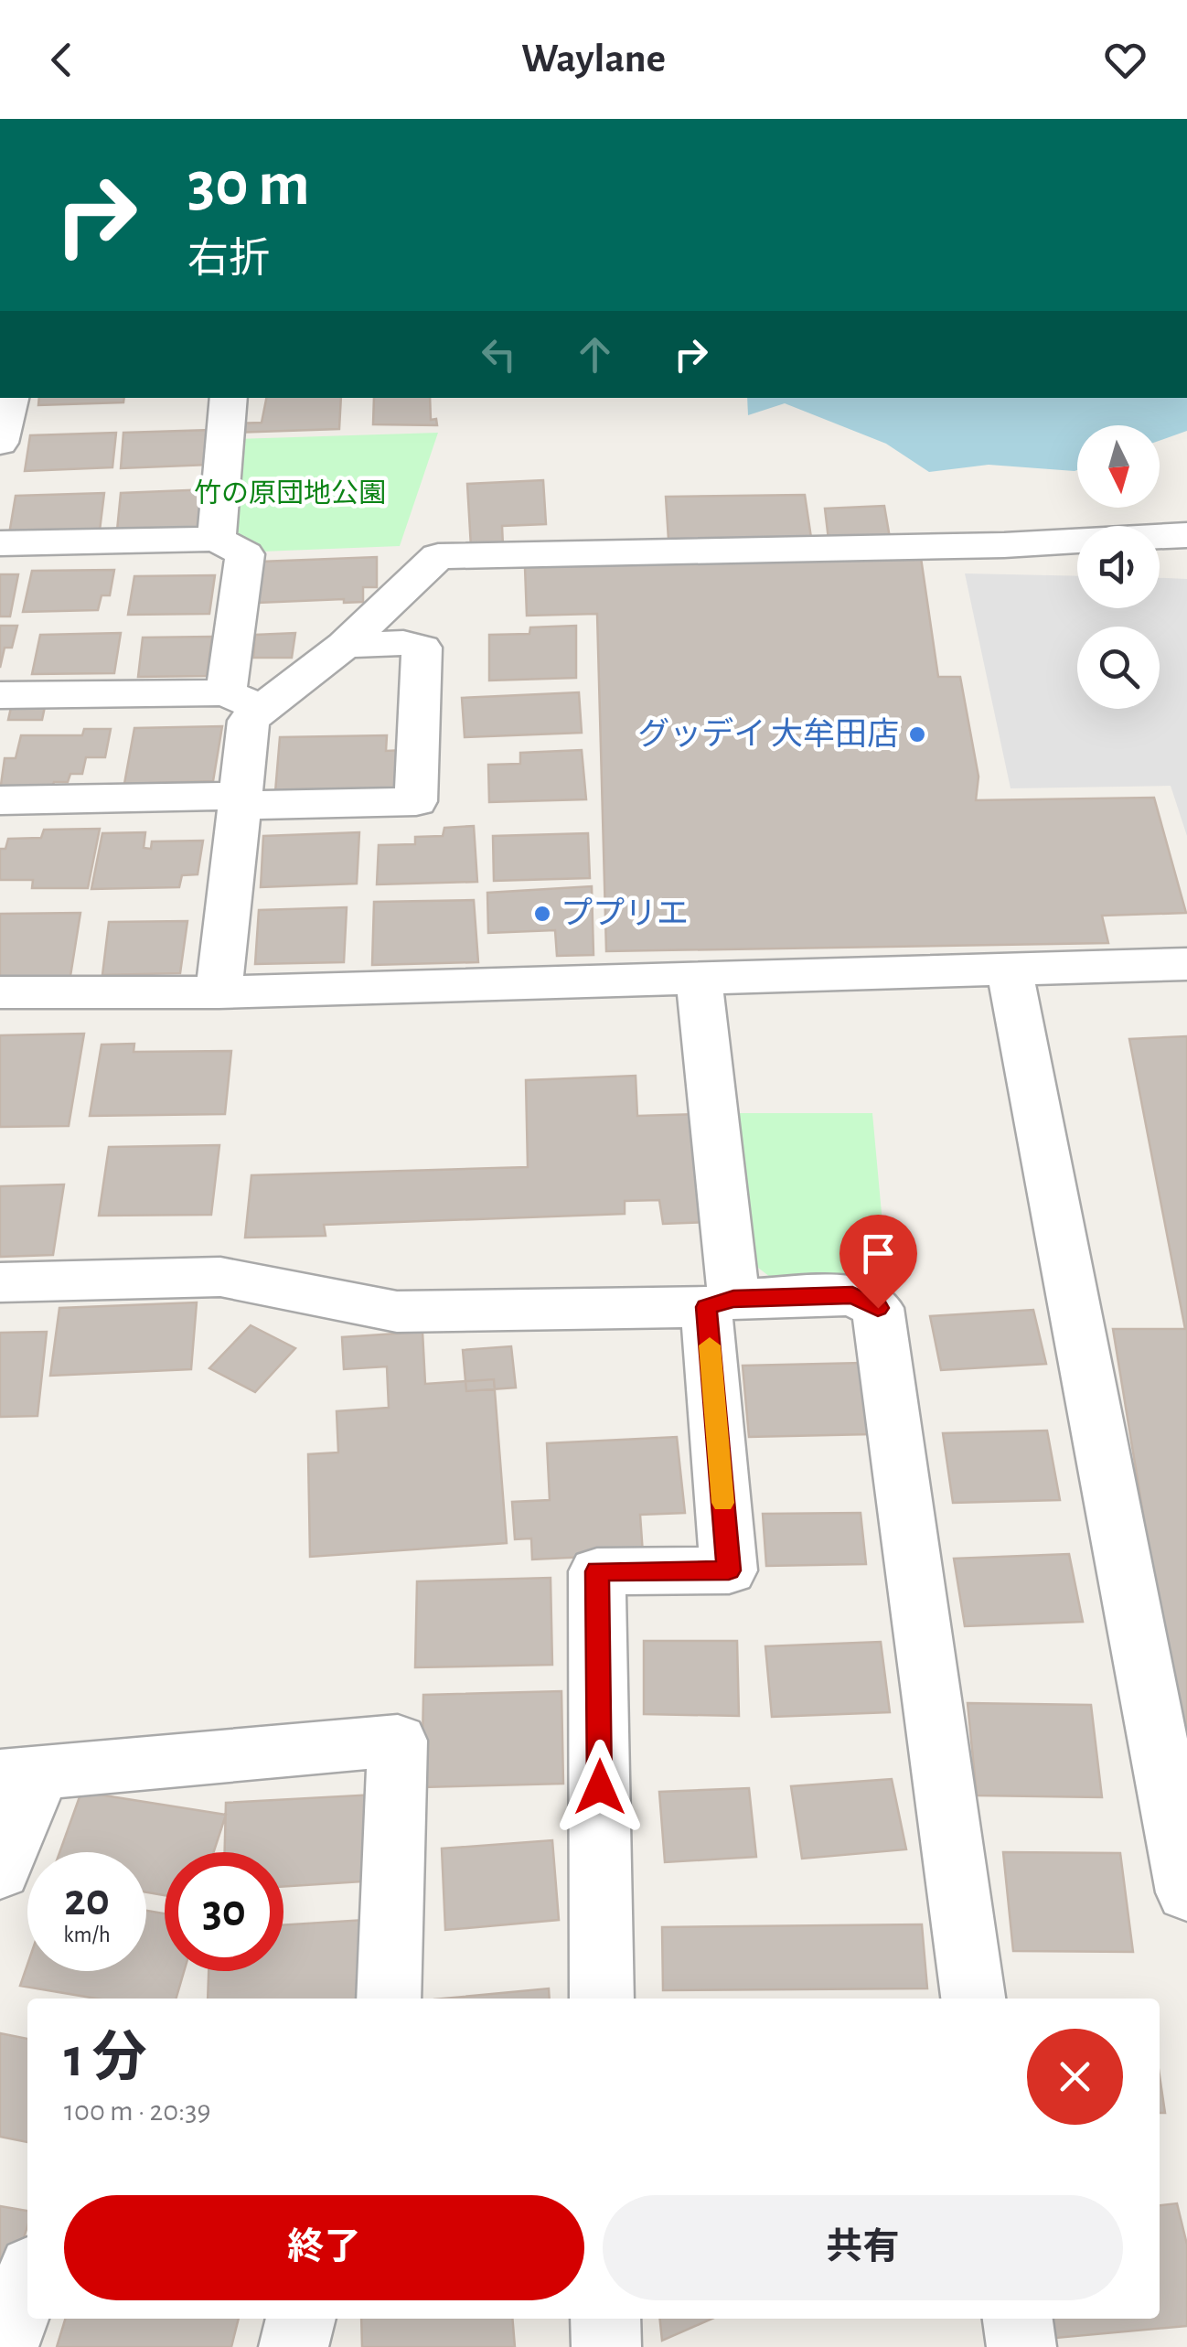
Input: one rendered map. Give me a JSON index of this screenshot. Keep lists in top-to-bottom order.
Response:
{
  "parks": ["竹の原団地公園"],
  "places": ["グッデイ 大牟田店", "ププリエ"],
  "north": "bottom",
  "page": {
    "header": "Waylane",
    "turn": ["30 m", "右折"],
    "speed": "20 km/h",
    "limit": "30",
    "heading": ["1 分", "100 m · 20:39"],
    "buttons": ["終了", "共有"]
  }
}
